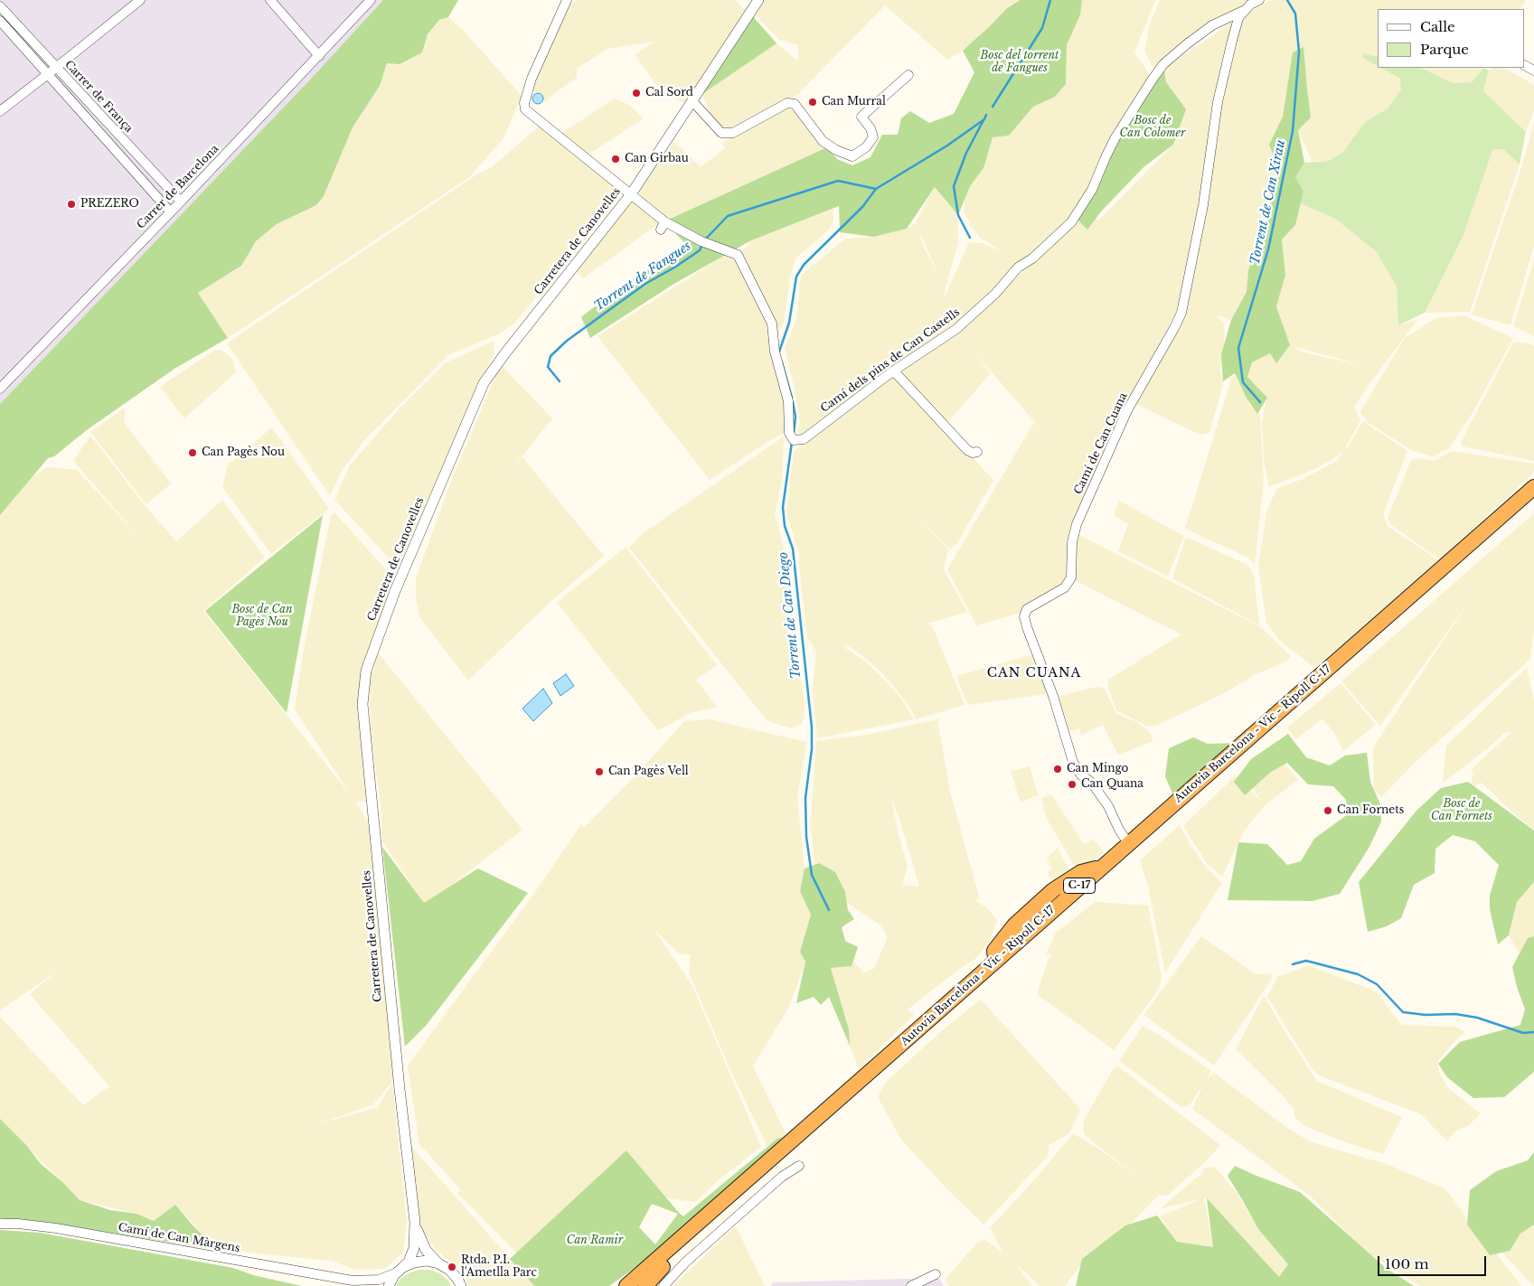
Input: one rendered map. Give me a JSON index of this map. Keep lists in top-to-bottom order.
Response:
{
  "streets": {
    "highway": ["Autovia Barcelona - Vic - Ripoll C-17", "C-17"],
    "street": [
      "Carrer de França",
      "Carrer de Barcelona",
      "Carretera de Canovelles",
      "Camí dels pins de Can Castells",
      "Camí de Can Cuana",
      "Camí de Can Màrgens"
    ]
  },
  "crossings": [
    ["Carrer de França", "Carrer de Barcelona"],
    ["Carretera de Canovelles", "Camí dels pins de Can Castells"],
    ["Carretera de Canovelles", "Camí de Can Màrgens"],
    ["Camí dels pins de Can Castells", "Camí de Can Cuana"],
    ["Camí de Can Cuana", "Autovia Barcelona - Vic - Ripoll C-17"]
  ],
  "districts": ["CAN CUANA"],
  "water": ["Torrent de Can Xirau", "Torrent de Fangues", "Torrent de Can Diego"],
  "parks": [
    "Bosc del torrent de Fangues",
    "Bosc de Can Colomer",
    "Bosc de Can Pagès Nou",
    "Bosc de Can Fornets",
    "Can Ramir"
  ],
  "places": [
    "Cal Sord",
    "Can Murral",
    "Can Girbau",
    "PREZERO",
    "Can Pagès Nou",
    "Can Mingo",
    "Can Pagès Vell",
    "Can Quana",
    "Can Fornets",
    "Rtda. P.I. l'Ametlla Parc"
  ],
  "legend": ["Calle", "Parque"],
  "scale_bar": "100 m"
}
